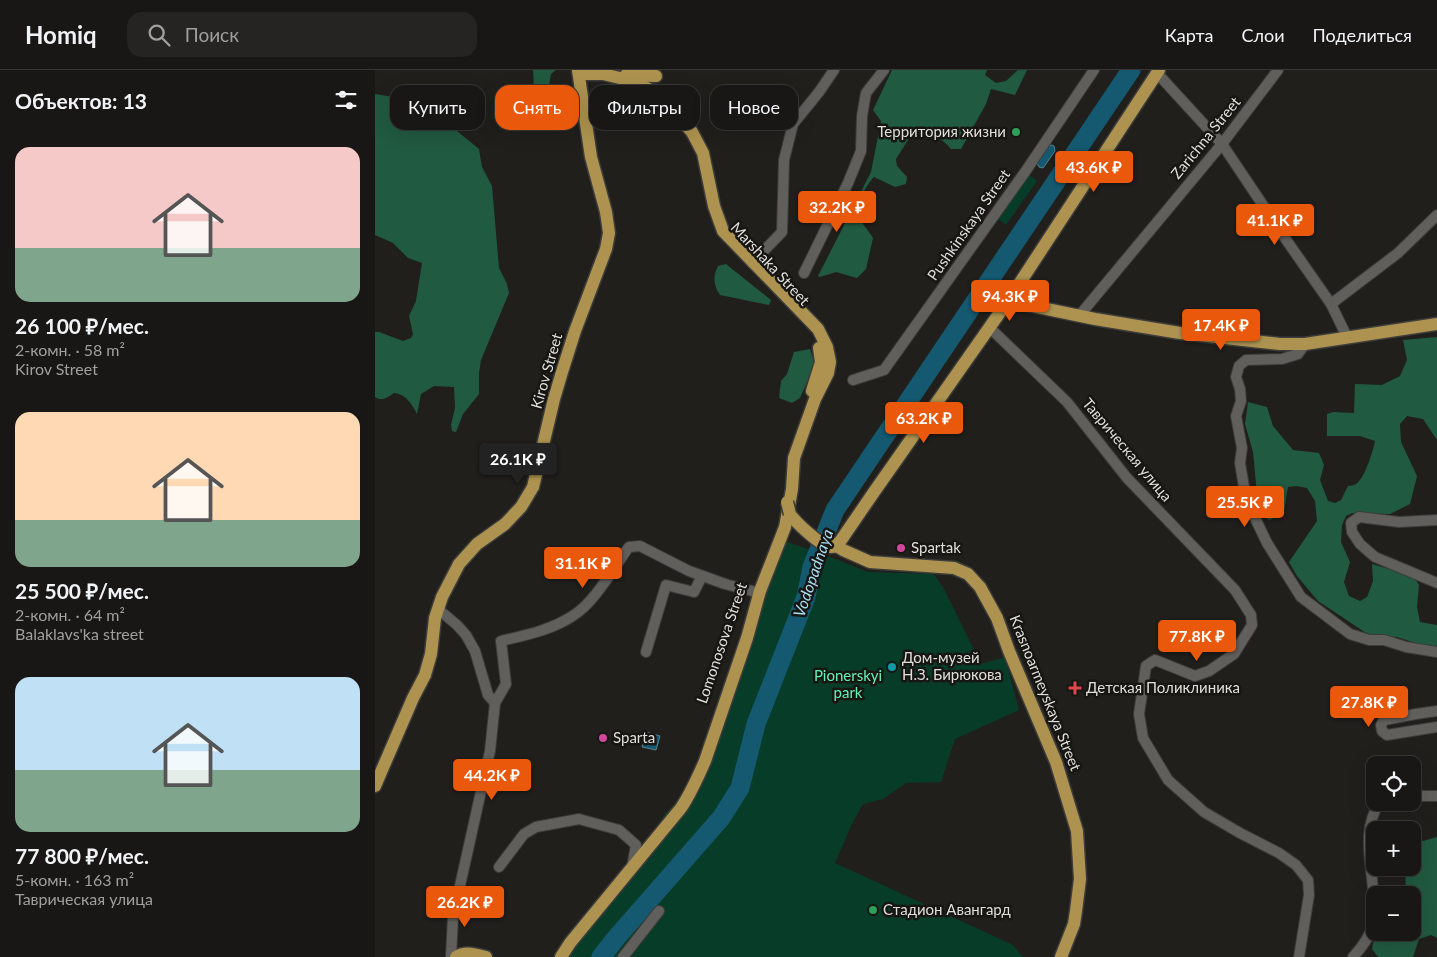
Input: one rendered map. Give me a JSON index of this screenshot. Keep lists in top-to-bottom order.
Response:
{
  "streets": {
    "main road": [
      "Marshaka Street",
      "Kirov Street",
      "Lomonosova Street",
      "Krasnoarmeyskaya Street"
    ],
    "street": ["Zarichna Street", "Pushkinskaya Street", "Таврическая улица"]
  },
  "crossings": [
    ["Marshaka Street", "Kirov Street"],
    ["Marshaka Street", "Lomonosova Street"]
  ],
  "water": ["Vodopadnaya"],
  "parks": ["Pionerskyi park"],
  "places": {
    "other": [
      "Территория жизни",
      "Spartak",
      "Дом-музей Н.З. Бирюкова",
      "Sparta",
      "Стадион Авангард"
    ],
    "health": ["Детская Поликлиника"]
  },
  "page": {
    "header": "Homiq",
    "search": "Поиск",
    "nav": ["Карта", "Слои", "Поделиться"],
    "heading": "Объектов: 13",
    "chip": [
      "Купить",
      "Снять",
      "Фильтры",
      "Новое"
    ],
    "list": [
      {
        "name": "26 100 ₽/мес.",
        "note": "2-комн. · 58 m² · Kirov Street"
      },
      {
        "name": "25 500 ₽/мес.",
        "note": "2-комн. · 64 m² · Balaklavs'ka street"
      },
      {
        "name": "77 800 ₽/мес.",
        "note": "5-комн. · 163 m² · Таврическая улица"
      }
    ],
    "price": [
      "43.6K ₽",
      "32.2K ₽",
      "41.1K ₽",
      "94.3K ₽",
      "17.4K ₽",
      "63.2K ₽",
      "26.1K ₽",
      "25.5K ₽",
      "31.1K ₽",
      "77.8K ₽",
      "27.8K ₽",
      "44.2K ₽",
      "26.2K ₽"
    ],
    "map_buttons": ["+", "−"]
  }
}
